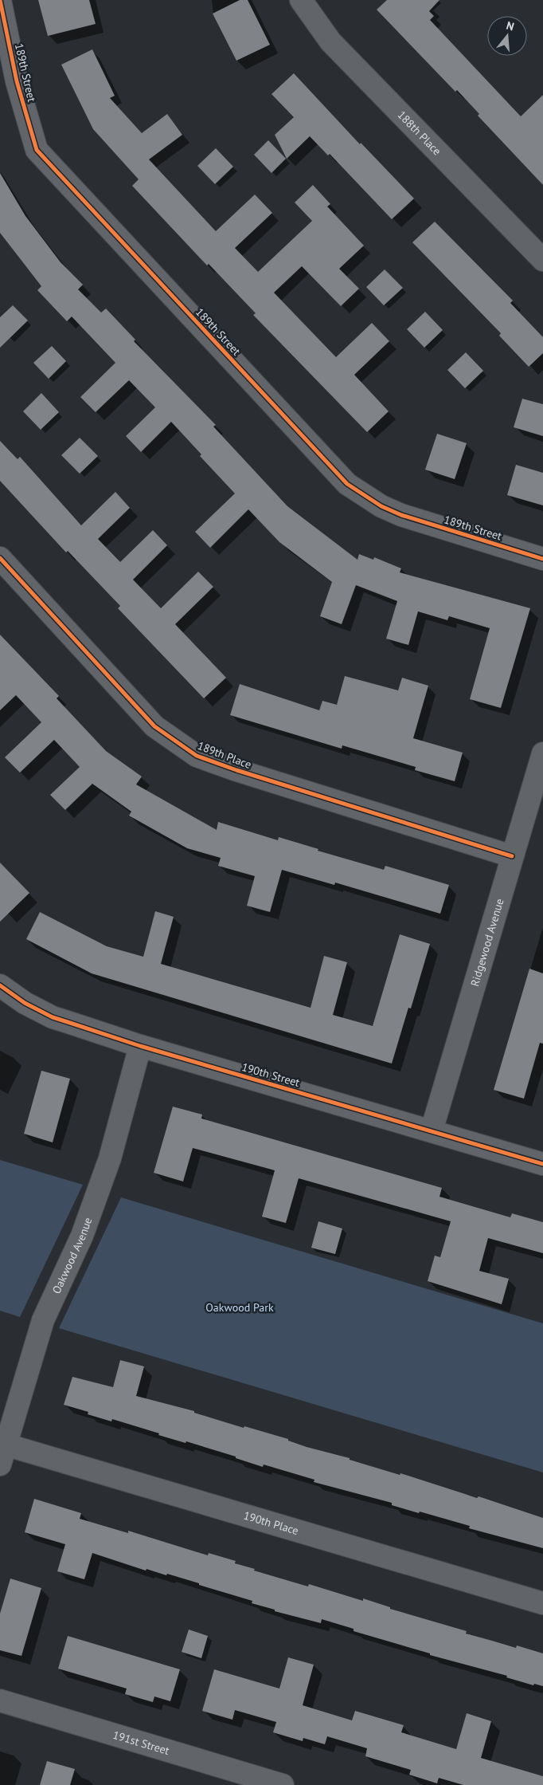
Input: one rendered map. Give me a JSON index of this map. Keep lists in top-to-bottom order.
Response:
{
  "streets": {
    "street": [
      "189th Street",
      "188th Place",
      "189th Place",
      "Ridgewood Avenue",
      "190th Street",
      "Oakwood Avenue",
      "190th Place",
      "191st Street"
    ]
  },
  "crossings": [
    ["189th Place", "Ridgewood Avenue"],
    ["Ridgewood Avenue", "190th Street"],
    ["190th Street", "Oakwood Avenue"],
    ["Oakwood Avenue", "190th Place"]
  ],
  "parks": ["Oakwood Park"],
  "north": "top"
}
